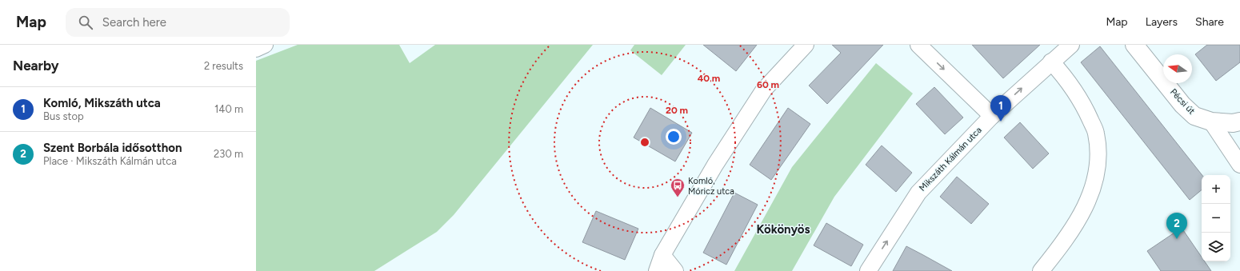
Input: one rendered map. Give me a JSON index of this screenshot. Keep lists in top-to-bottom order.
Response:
{
  "streets": {
    "main road": ["Pécsi út"],
    "street": ["Mikszáth Kálmán utca"]
  },
  "one_way": ["Mikszáth Kálmán utca"],
  "districts": ["Kökönyös"],
  "places": {
    "bus stop": ["Komló, Móricz utca"]
  },
  "north": "left",
  "page": {
    "header": "Map",
    "search": "Search here",
    "nav": ["Map", "Layers", "Share"],
    "heading": ["Nearby", "2 results"],
    "list": [
      {
        "mark": "1",
        "name": "Komló, Mikszáth utca",
        "note": "Bus stop",
        "value": "140 m"
      },
      {
        "mark": "2",
        "name": "Szent Borbála idősotthon",
        "note": "Place · Mikszáth Kálmán utca",
        "value": "230 m"
      }
    ],
    "pins": ["1", "2"],
    "map_buttons": ["+", "−"]
  },
  "rings": ["40 m", "60 m", "20 m"]
}
